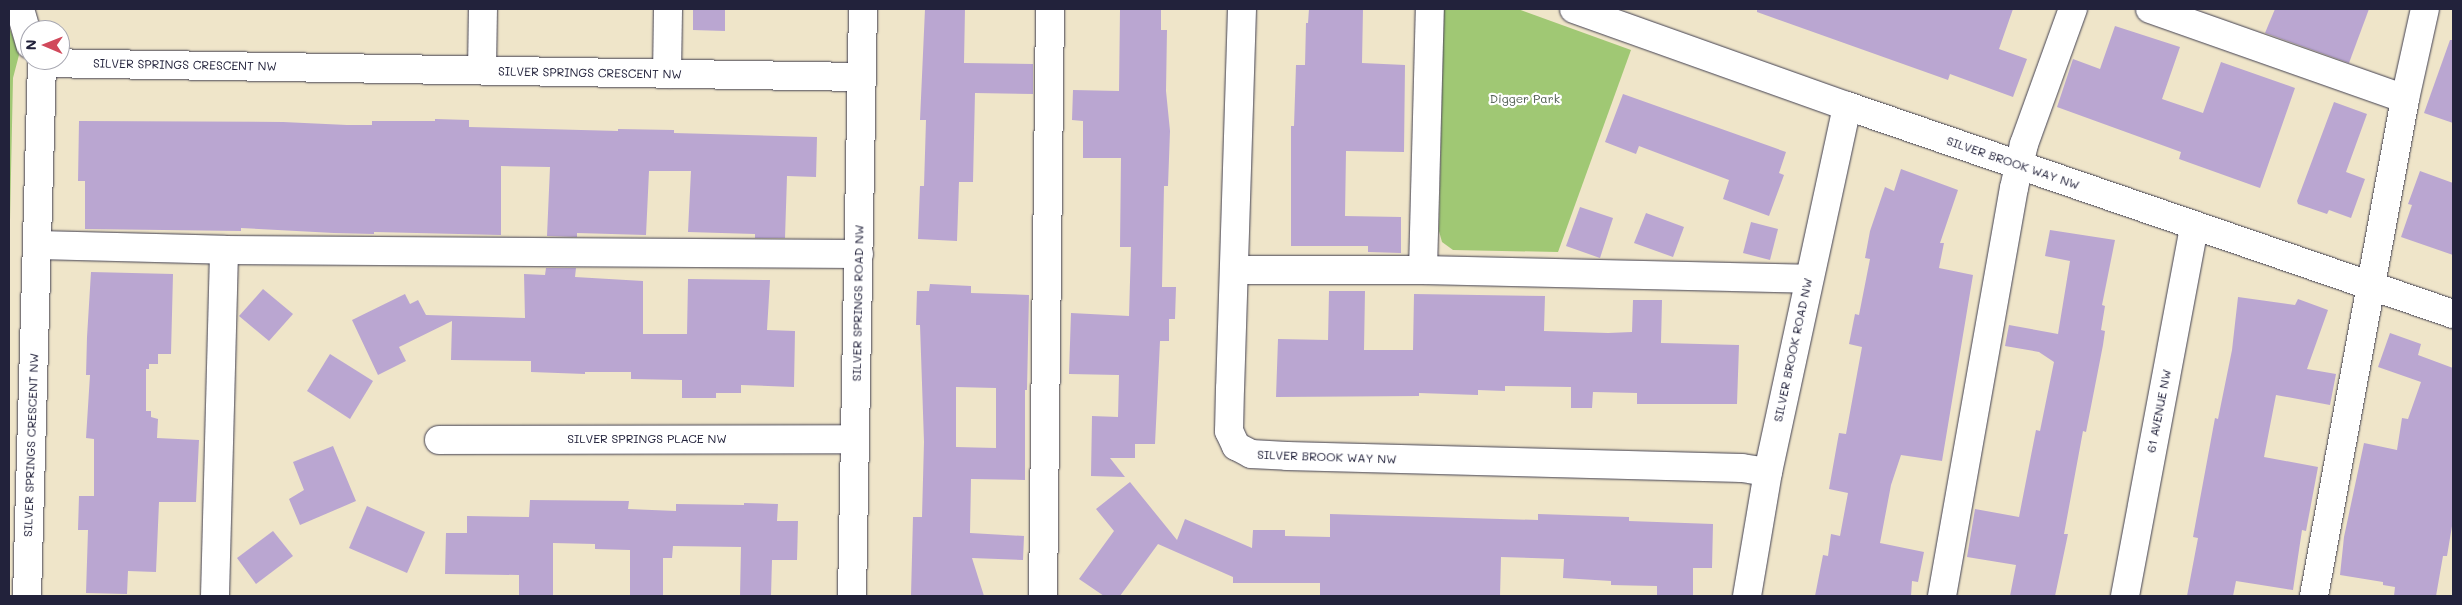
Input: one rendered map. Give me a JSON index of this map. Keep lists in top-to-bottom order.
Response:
{
  "streets": {
    "street": [
      "SILVER SPRINGS CRESCENT NW",
      "SILVER BROOK WAY NW",
      "SILVER SPRINGS ROAD NW",
      "SILVER BROOK ROAD NW",
      "61 AVENUE NW",
      "SILVER SPRINGS PLACE NW"
    ]
  },
  "crossings": [
    ["SILVER SPRINGS CRESCENT NW", "SILVER SPRINGS ROAD NW"],
    ["SILVER BROOK WAY NW", "SILVER BROOK ROAD NW"],
    ["SILVER BROOK WAY NW", "61 AVENUE NW"],
    ["SILVER SPRINGS ROAD NW", "SILVER SPRINGS PLACE NW"]
  ],
  "parks": ["Digger Park"],
  "north": "left"
}
